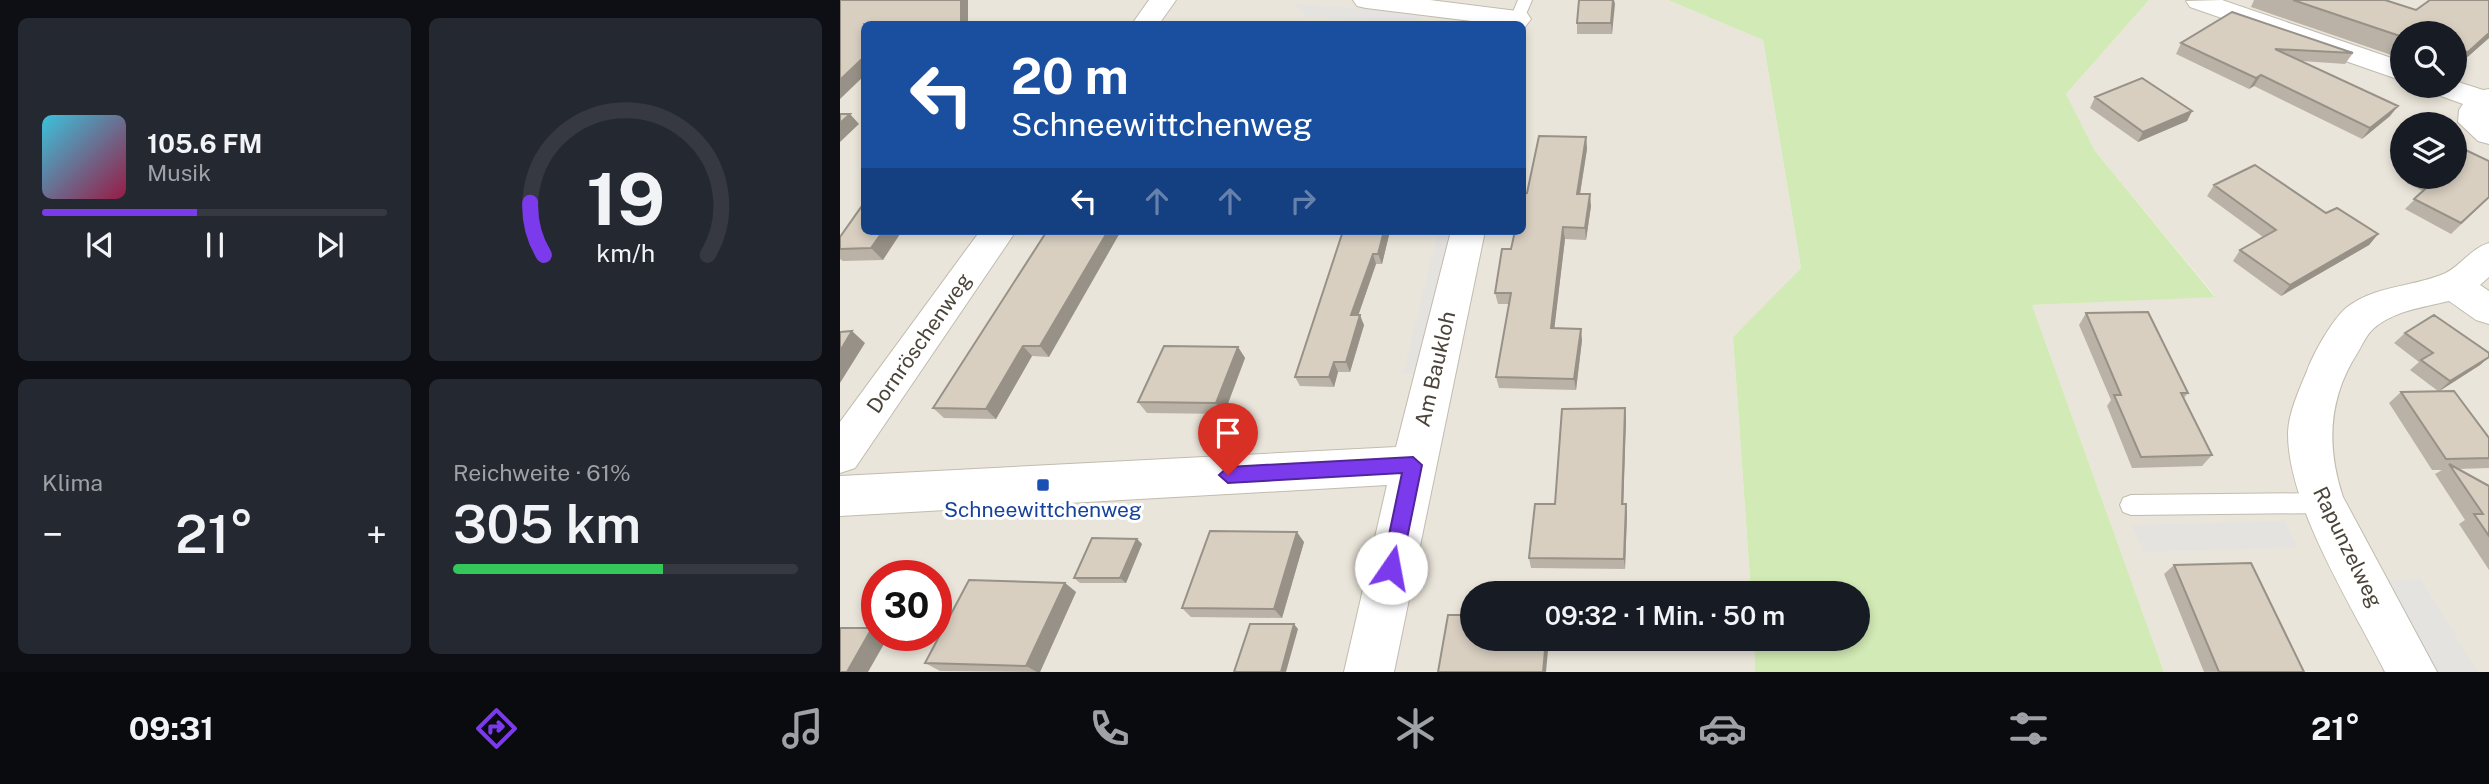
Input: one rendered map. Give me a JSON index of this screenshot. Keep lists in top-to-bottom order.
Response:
{
  "streets": {
    "street": ["Dornröschenweg", "Am Baukloh", "Rapunzelweg"]
  },
  "places": {
    "transit": ["Schneewittchenweg"]
  },
  "page": {
    "turn": ["20 m", "Schneewittchenweg"],
    "song": ["105.6 FM", "Musik"],
    "tile": [
      "Klima",
      ["Reichweite · 61%", "305 km"]
    ],
    "heat": ["−", "21°", "+"],
    "limit": "30",
    "trip": "09:32 · 1 Min. · 50 m",
    "tabs": ["09:31", "21°"],
    "gauge": ["19", "km/h"]
  }
}
